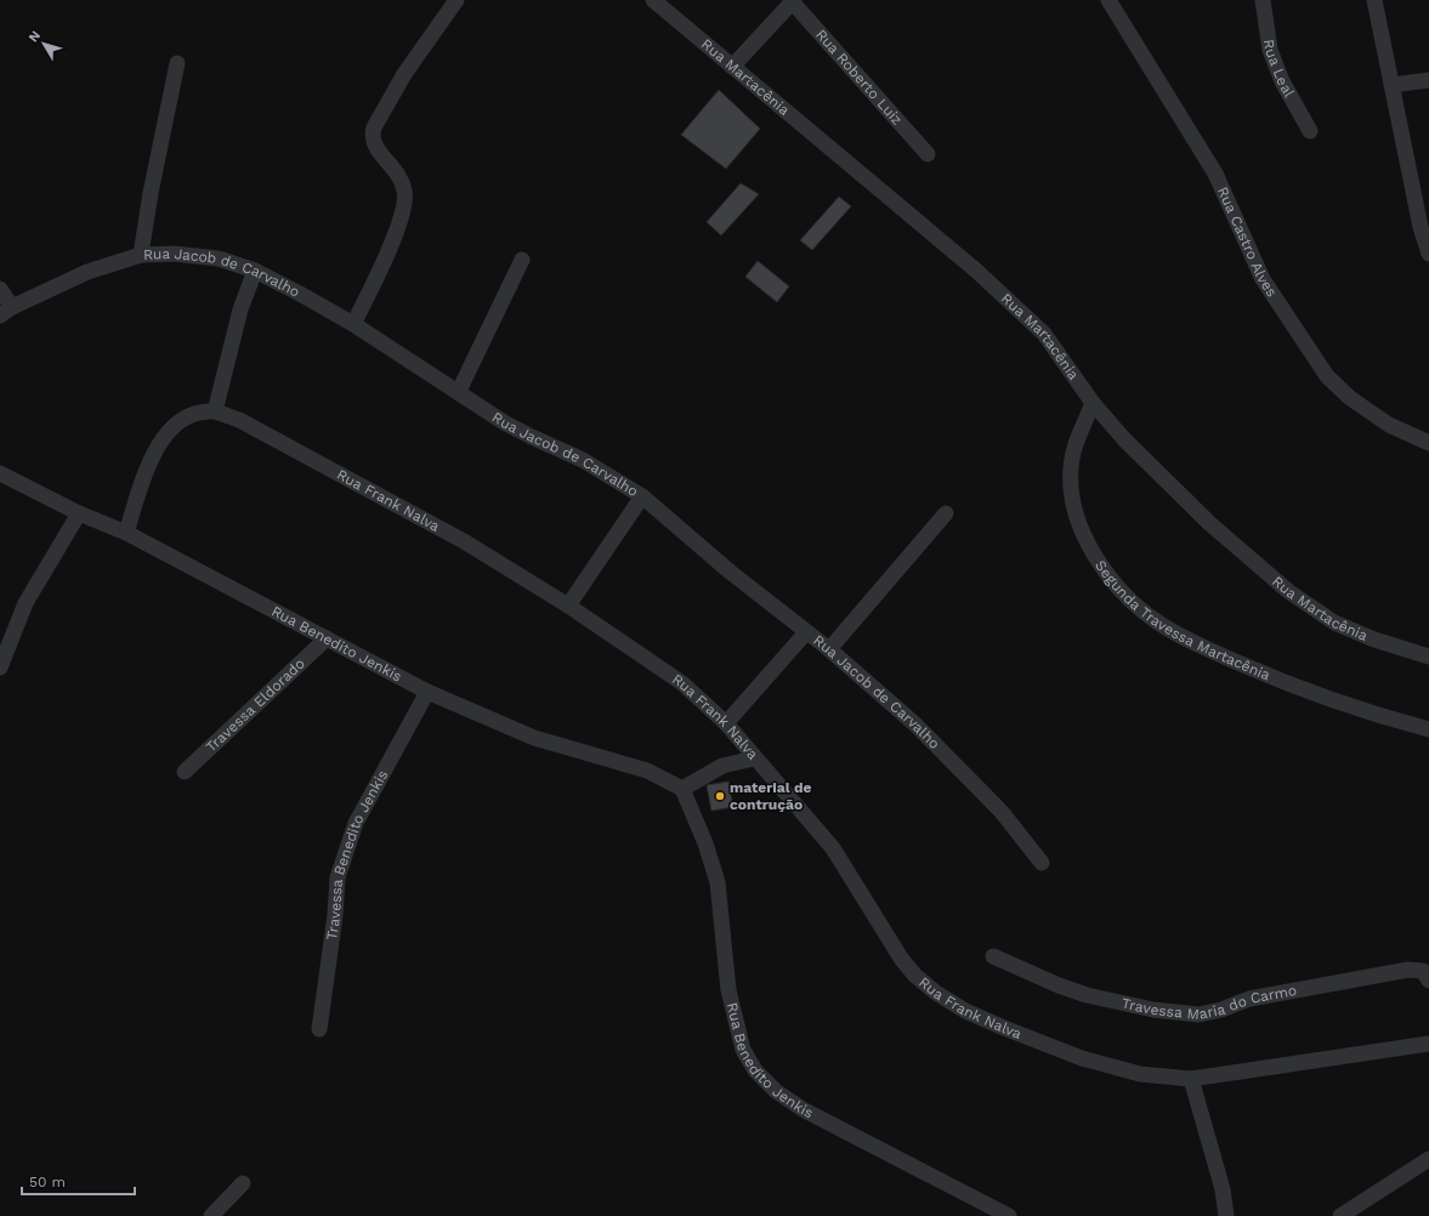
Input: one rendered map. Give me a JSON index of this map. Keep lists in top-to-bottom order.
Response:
{
  "streets": {
    "street": [
      "Rua Leal",
      "Rua Roberto Luiz",
      "Rua Martacênia",
      "Rua Castro Alves",
      "Rua Jacob de Carvalho",
      "Rua Frank Nalva",
      "Segunda Travessa Martacênia",
      "Rua Benedito Jenkis",
      "Travessa Eldorado",
      "Travessa Benedito Jenkis",
      "Travessa Maria do Carmo"
    ]
  },
  "crossings": [
    ["Rua Martacênia", "Segunda Travessa Martacênia"],
    ["Rua Frank Nalva", "Rua Benedito Jenkis"],
    ["Rua Benedito Jenkis", "Travessa Eldorado"],
    ["Rua Benedito Jenkis", "Travessa Benedito Jenkis"]
  ],
  "places": ["material de contrução"],
  "scale_bar": "50 m",
  "north": "top left"
}
